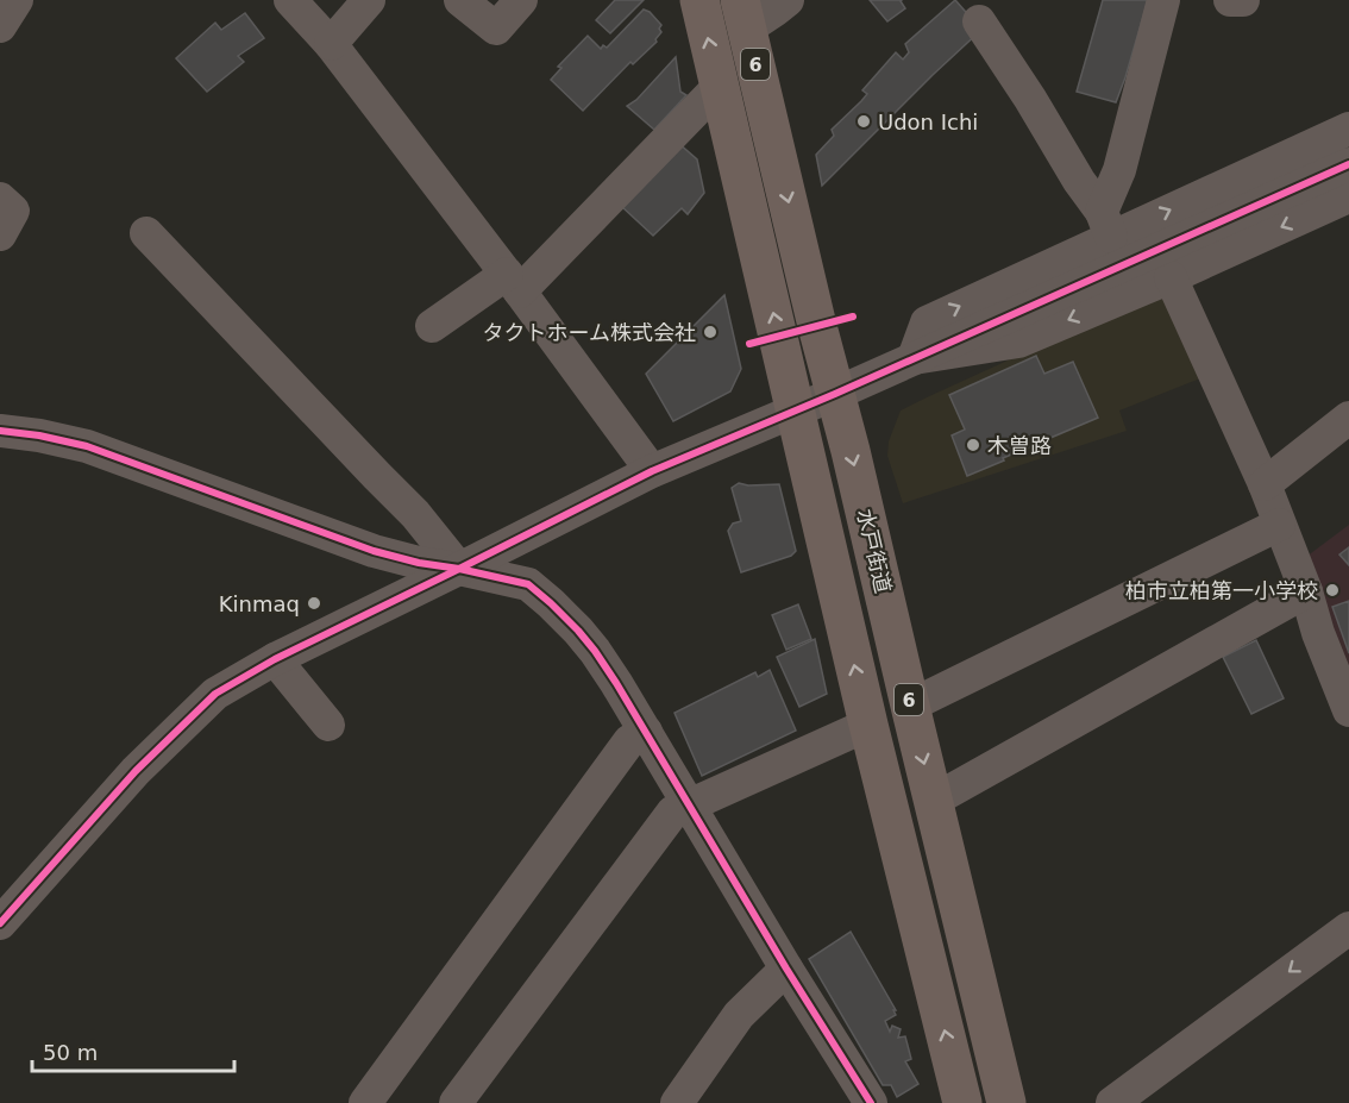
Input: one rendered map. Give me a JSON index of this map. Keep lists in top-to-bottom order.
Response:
{
  "streets": {
    "highway": ["6", "水戸街道"]
  },
  "places": [
    "Udon Ichi",
    "タクトホーム株式会社",
    "木曽路",
    "柏市立柏第一小学校",
    "Kinmaq"
  ],
  "scale_bar": "50 m"
}
